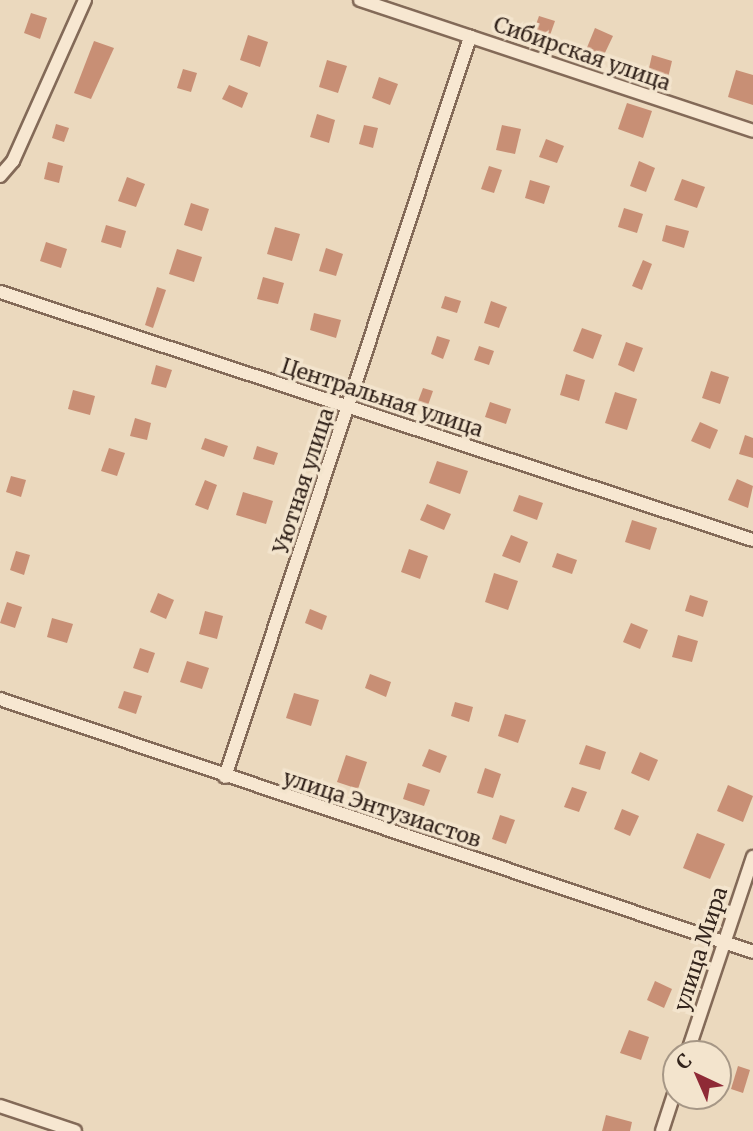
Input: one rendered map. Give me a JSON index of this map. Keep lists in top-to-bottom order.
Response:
{
  "streets": {
    "street": [
      "Сибирская улица",
      "Центральная улица",
      "Уютная улица",
      "улица Энтузиастов",
      "улица Мира"
    ]
  },
  "crossings": [
    ["Сибирская улица", "Уютная улица"],
    ["Центральная улица", "Уютная улица"],
    ["Уютная улица", "улица Энтузиастов"],
    ["улица Энтузиастов", "улица Мира"]
  ],
  "north": "top left"
}
